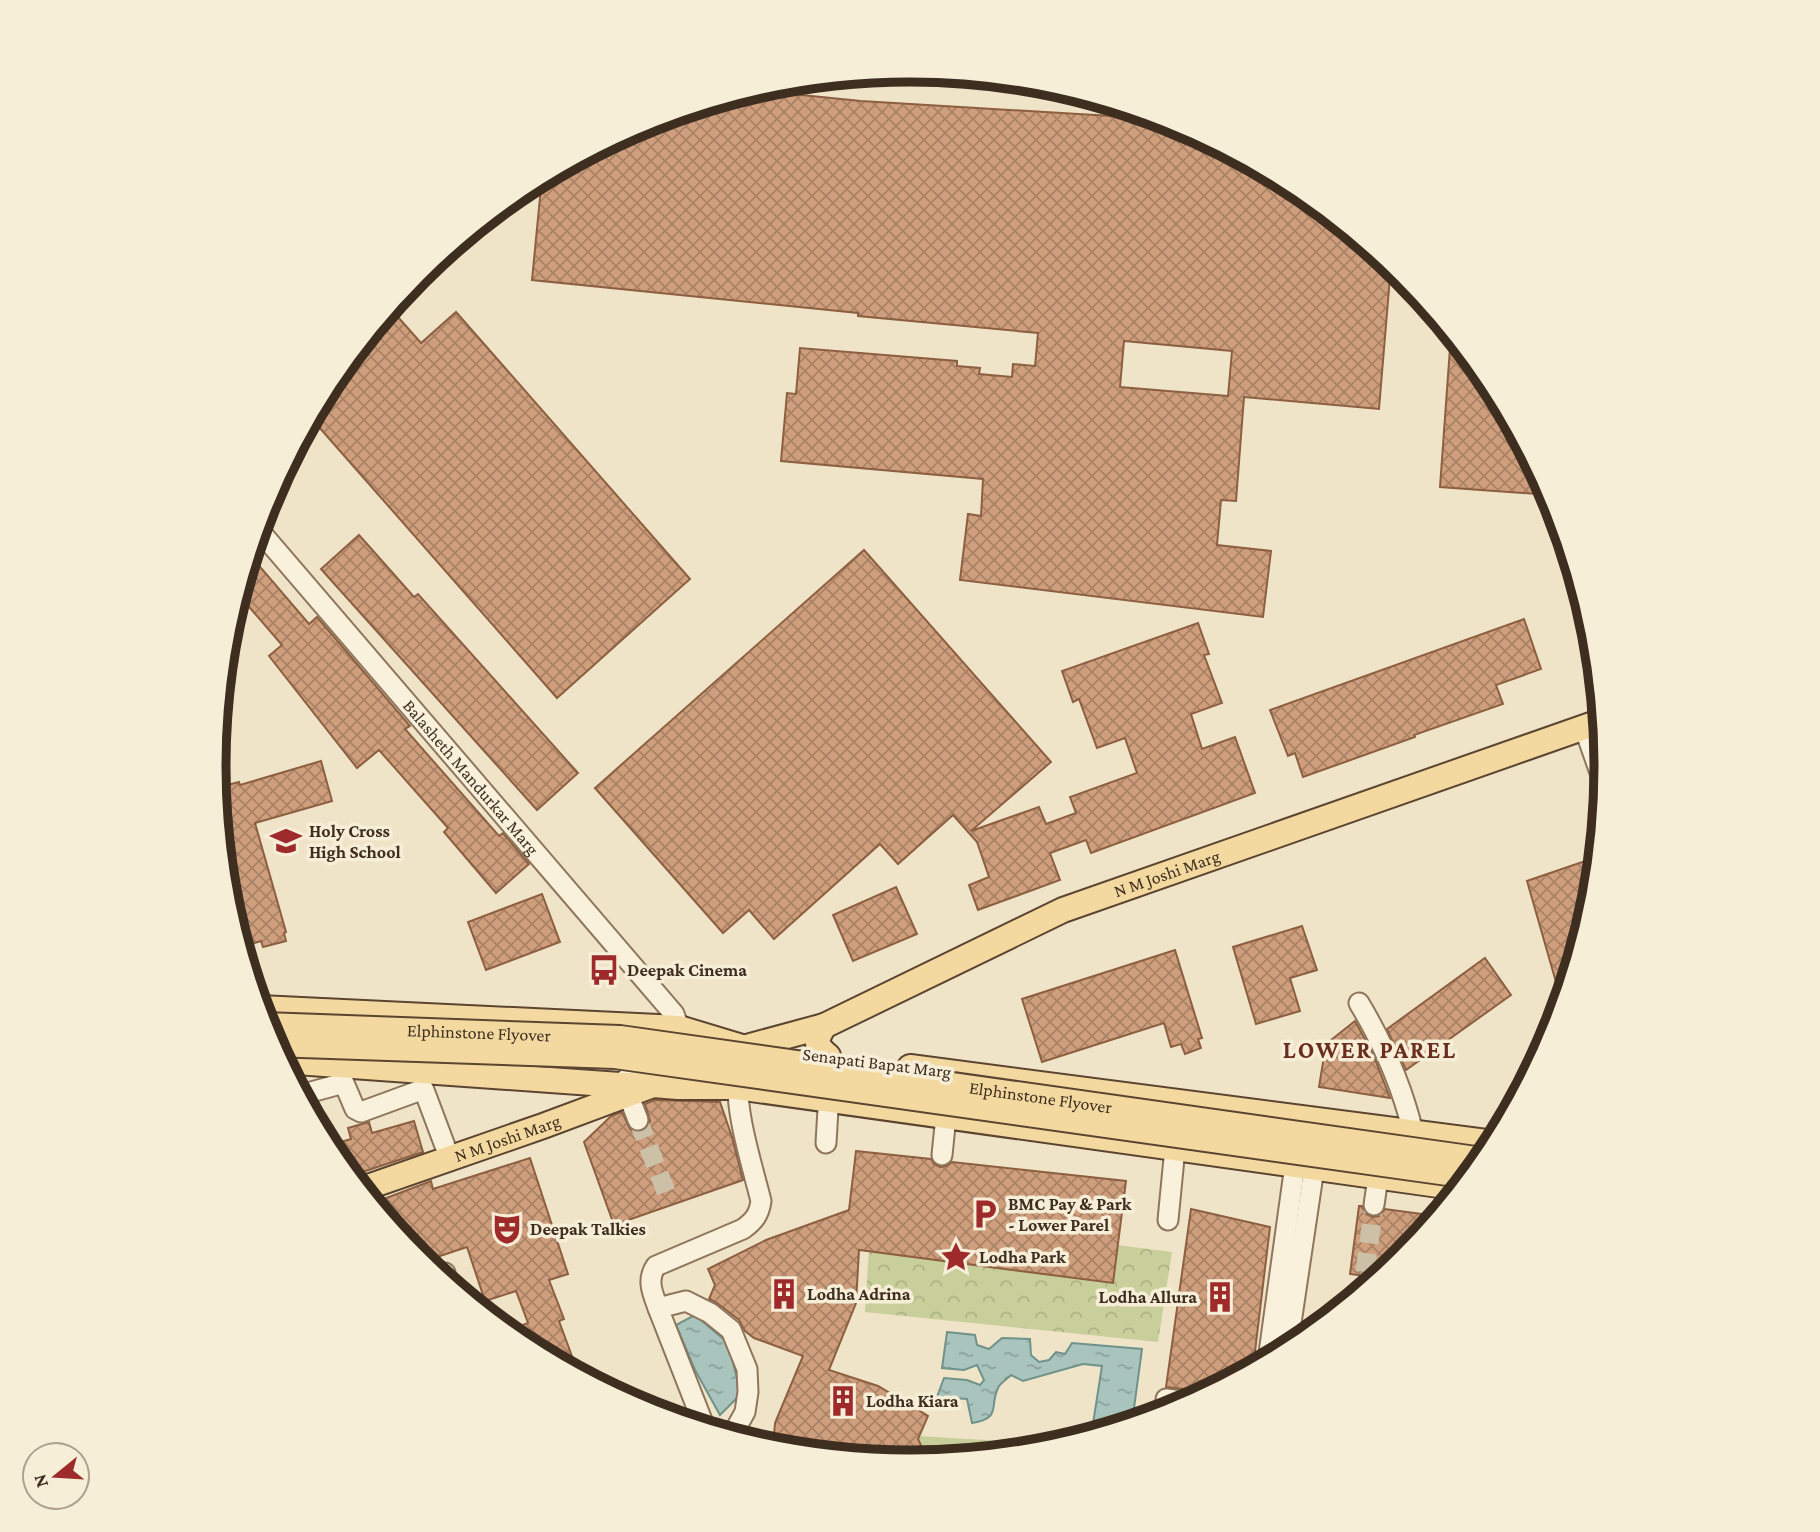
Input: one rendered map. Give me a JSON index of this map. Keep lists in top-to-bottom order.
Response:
{
  "streets": {
    "main road": ["N M Joshi Marg", "Elphinstone Flyover", "Senapati Bapat Marg"],
    "street": ["Balasheth Mandurkar Marg"]
  },
  "crossings": [
    ["Balasheth Mandurkar Marg", "Senapati Bapat Marg"],
    ["N M Joshi Marg", "Senapati Bapat Marg"]
  ],
  "districts": ["LOWER PAREL"],
  "places": {
    "school or university": ["Holy Cross High School"],
    "bus stop": ["Deepak Cinema"],
    "parking": ["BMC Pay & Park - Lower Parel"],
    "theatre": ["Deepak Talkies"],
    "place": ["Lodha Park"],
    "building": ["Lodha Adrina", "Lodha Allura", "Lodha Kiara"]
  },
  "north": "left"
}
